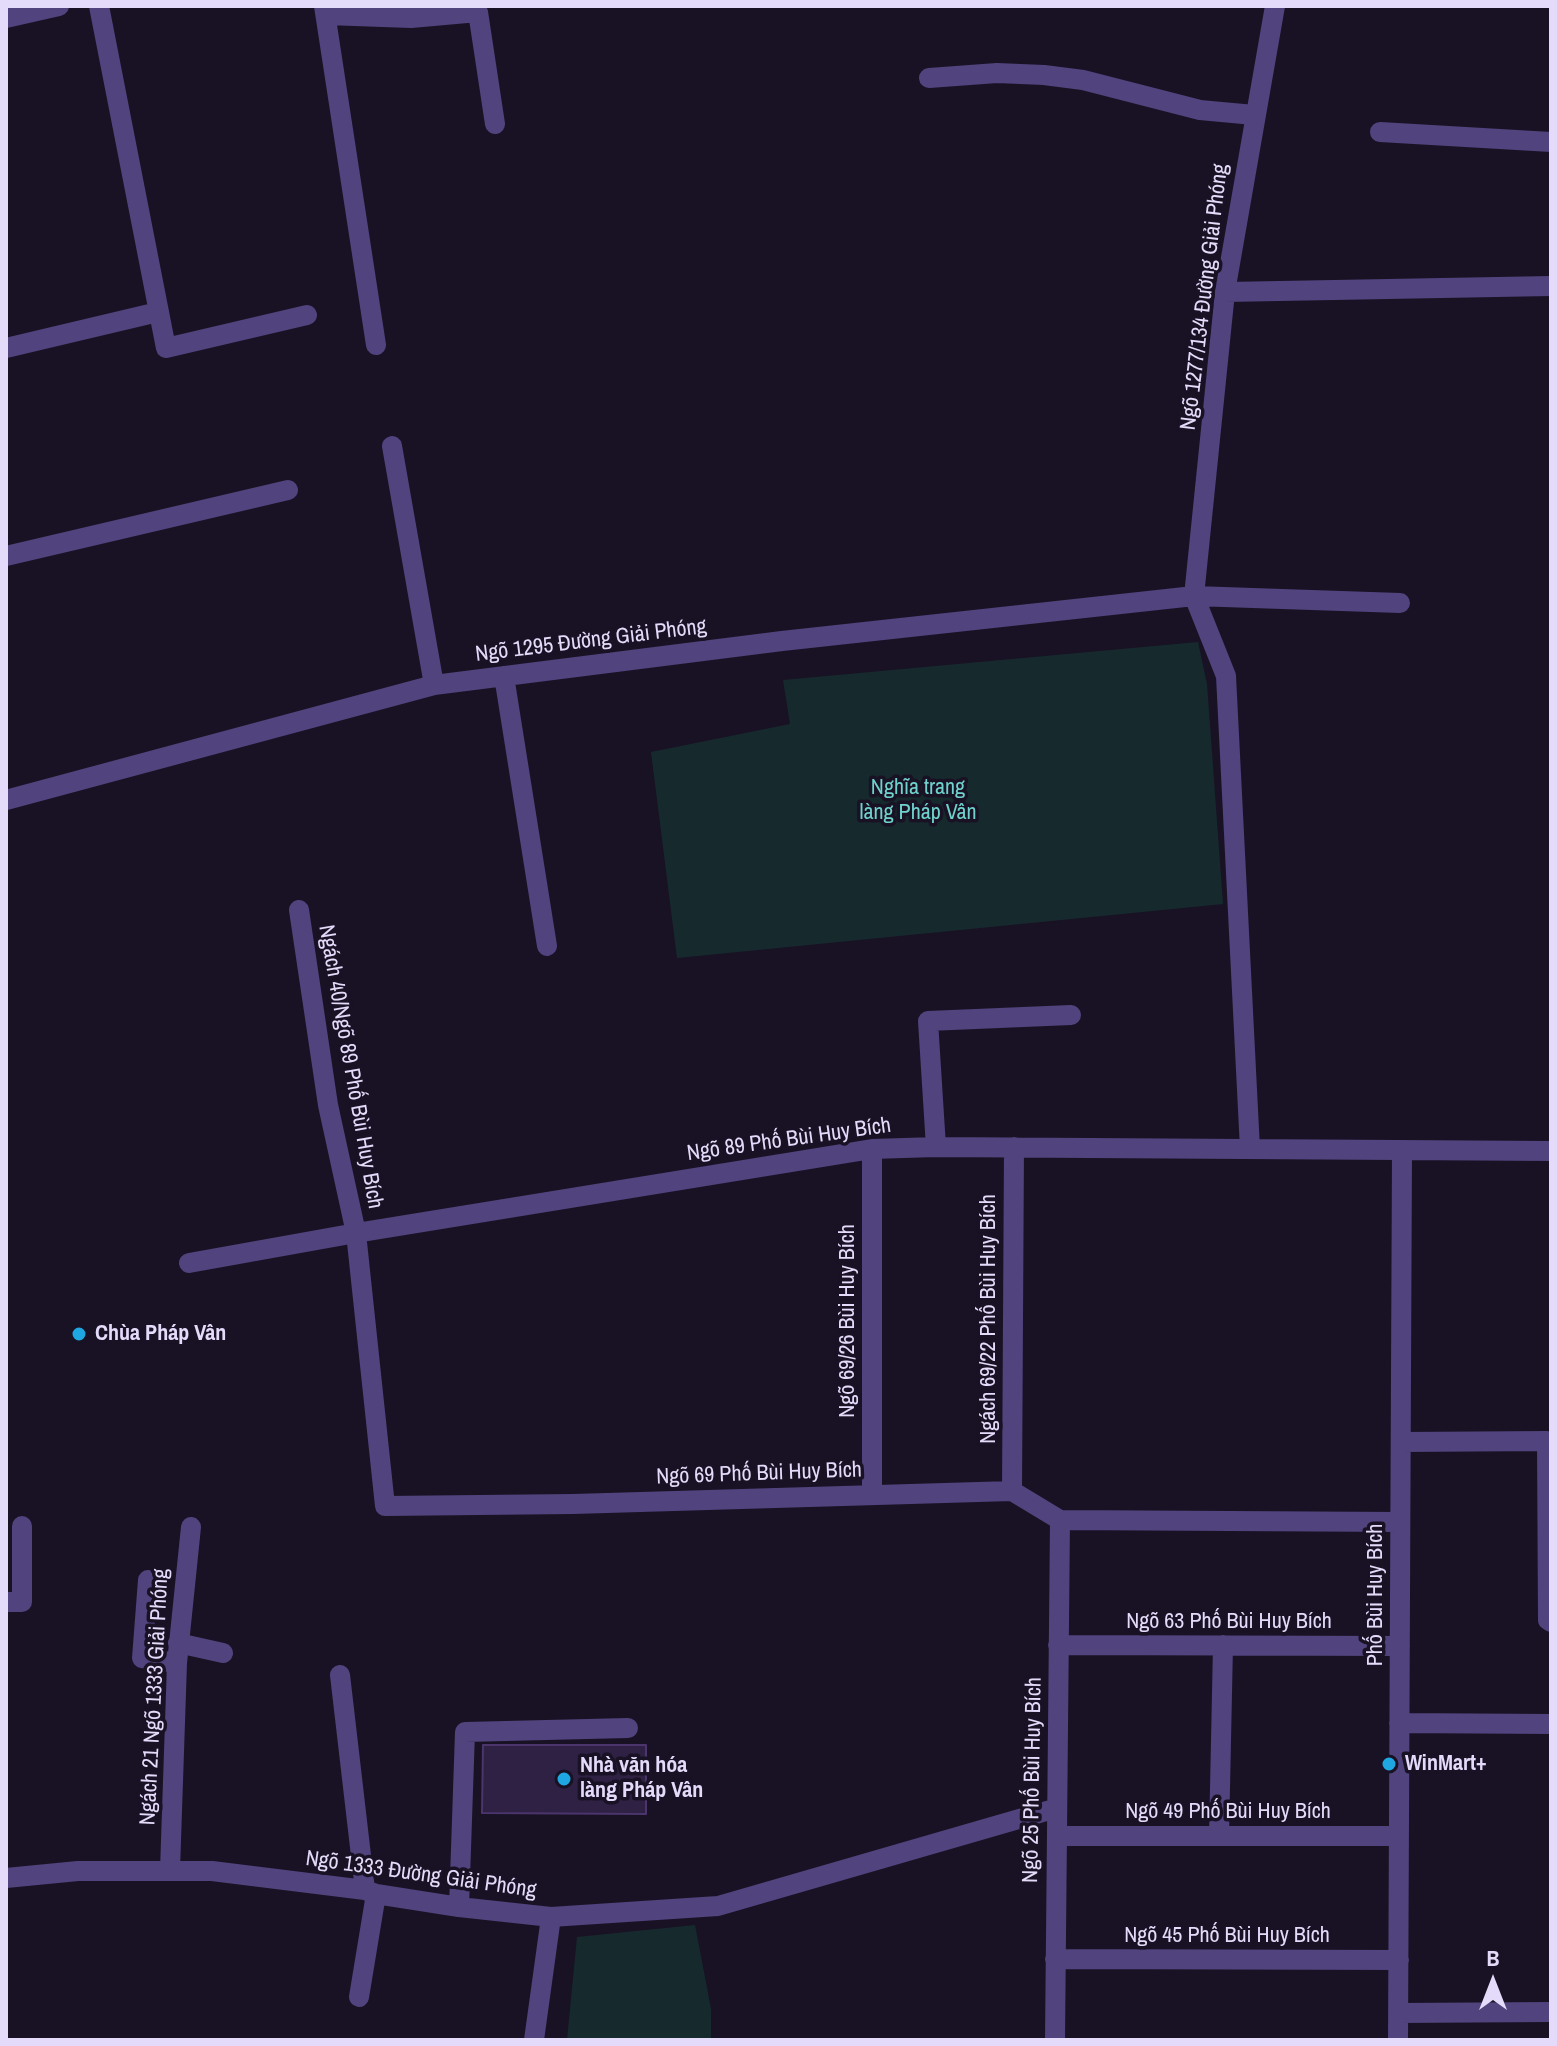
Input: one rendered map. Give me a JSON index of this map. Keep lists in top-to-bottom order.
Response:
{
  "streets": {
    "street": [
      "Ngõ 1277/134 Đường Giải Phóng",
      "Ngõ 1295 Đường Giải Phóng",
      "Ngách 40/Ngõ 89 Phố Bùi Huy Bích",
      "Ngõ 89 Phố Bùi Huy Bích",
      "Ngách 69/22 Phố Bùi Huy Bích",
      "Ngõ 69/26 Bùi Huy Bích",
      "Ngõ 69 Phố Bùi Huy Bích",
      "Phố Bùi Huy Bích",
      "Ngõ 63 Phố Bùi Huy Bích",
      "Ngách 21 Ngõ 1333 Giải Phóng",
      "Ngõ 25 Phố Bùi Huy Bích",
      "Ngõ 49 Phố Bùi Huy Bích",
      "Ngõ 1333 Đường Giải Phóng",
      "Ngõ 45 Phố Bùi Huy Bích"
    ]
  },
  "crossings": [
    ["Ngõ 1277/134 Đường Giải Phóng", "Ngõ 1295 Đường Giải Phóng"],
    ["Ngách 40/Ngõ 89 Phố Bùi Huy Bích", "Ngõ 89 Phố Bùi Huy Bích"],
    ["Ngách 40/Ngõ 89 Phố Bùi Huy Bích", "Ngõ 69 Phố Bùi Huy Bích"],
    ["Ngõ 89 Phố Bùi Huy Bích", "Ngách 69/22 Phố Bùi Huy Bích"],
    ["Ngõ 89 Phố Bùi Huy Bích", "Ngõ 69/26 Bùi Huy Bích"],
    ["Ngõ 89 Phố Bùi Huy Bích", "Ngõ 69 Phố Bùi Huy Bích"],
    ["Ngõ 89 Phố Bùi Huy Bích", "Phố Bùi Huy Bích"],
    ["Ngách 69/22 Phố Bùi Huy Bích", "Ngõ 69 Phố Bùi Huy Bích"],
    ["Ngõ 69/26 Bùi Huy Bích", "Ngõ 69 Phố Bùi Huy Bích"],
    ["Phố Bùi Huy Bích", "Ngõ 63 Phố Bùi Huy Bích"],
    ["Phố Bùi Huy Bích", "Ngõ 49 Phố Bùi Huy Bích"],
    ["Phố Bùi Huy Bích", "Ngõ 45 Phố Bùi Huy Bích"],
    ["Ngõ 63 Phố Bùi Huy Bích", "Ngõ 25 Phố Bùi Huy Bích"],
    ["Ngách 21 Ngõ 1333 Giải Phóng", "Ngõ 1333 Đường Giải Phóng"],
    ["Ngõ 25 Phố Bùi Huy Bích", "Ngõ 49 Phố Bùi Huy Bích"],
    ["Ngõ 25 Phố Bùi Huy Bích", "Ngõ 1333 Đường Giải Phóng"],
    ["Ngõ 25 Phố Bùi Huy Bích", "Ngõ 45 Phố Bùi Huy Bích"]
  ],
  "parks": ["Nghĩa trang làng Pháp Vân"],
  "places": ["Chùa Pháp Vân", "WinMart+", "Nhà văn hóa làng Pháp Vân"],
  "north": "top"
}
